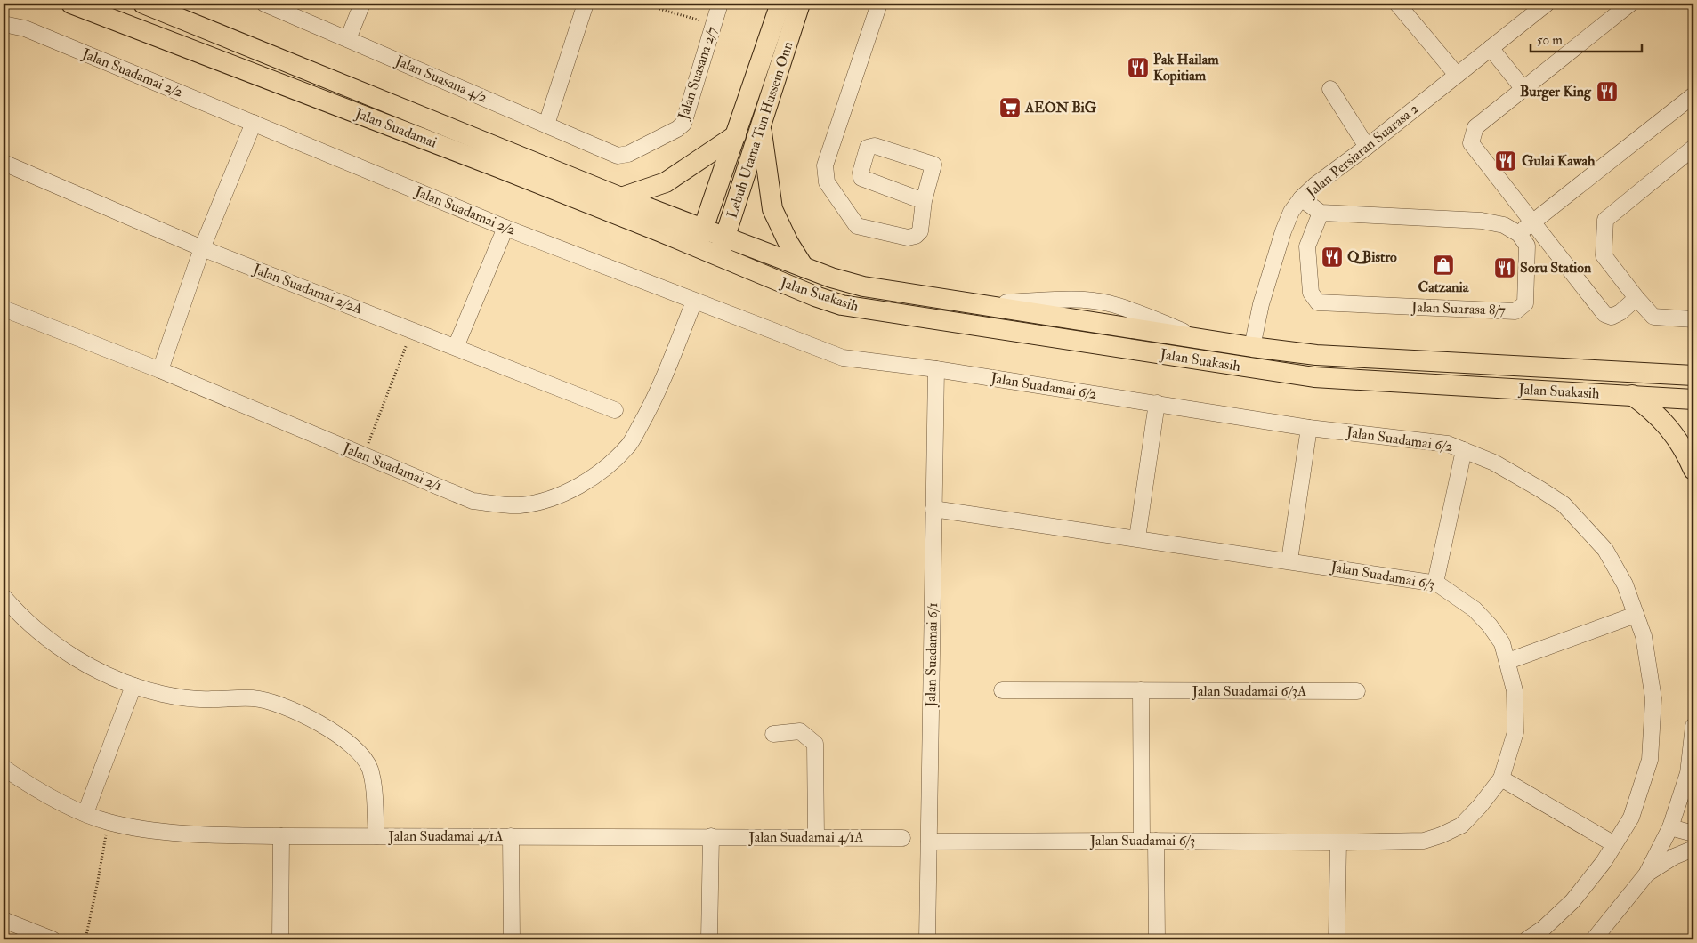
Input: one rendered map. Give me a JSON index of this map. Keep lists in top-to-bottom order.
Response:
{
  "streets": {
    "main road": ["Jalan Suadamai", "Lebuh Utama Tun Hussein Onn", "Jalan Suakasih"],
    "street": [
      "Jalan Suadamai 2/2",
      "Jalan Suasana 2/7",
      "Jalan Suasana 4/2",
      "Jalan Persiaran Suarasa 2",
      "Jalan Suadamai 2/2A",
      "Jalan Suarasa 8/7",
      "Jalan Suadamai 6/2",
      "Jalan Suadamai 2/1",
      "Jalan Suadamai 6/3",
      "Jalan Suadamai 6/1",
      "Jalan Suadamai 6/3A",
      "Jalan Suadamai 4/1A"
    ]
  },
  "crossings": [
    ["Jalan Suadamai 2/2", "Jalan Suadamai 6/2"],
    ["Jalan Suadamai 2/2", "Jalan Suadamai 2/1"],
    ["Jalan Suadamai 2/2", "Jalan Suadamai 6/1"],
    ["Jalan Suasana 2/7", "Jalan Suasana 4/2"],
    ["Jalan Suadamai", "Lebuh Utama Tun Hussein Onn"],
    ["Jalan Suadamai", "Jalan Suakasih"],
    ["Lebuh Utama Tun Hussein Onn", "Jalan Suakasih"],
    ["Jalan Persiaran Suarasa 2", "Jalan Suakasih"],
    ["Jalan Suadamai 6/2", "Jalan Suadamai 6/1"],
    ["Jalan Suadamai 6/3", "Jalan Suadamai 6/1"]
  ],
  "places": {
    "restaurant": [
      "Pak Hailam Kopitiam",
      "Burger King",
      "Gulai Kawah",
      "Q Bistro",
      "Soru Station"
    ],
    "supermarket": ["AEON BiG"],
    "shop": ["Catzania"]
  },
  "scale_bar": "50 m"
}
